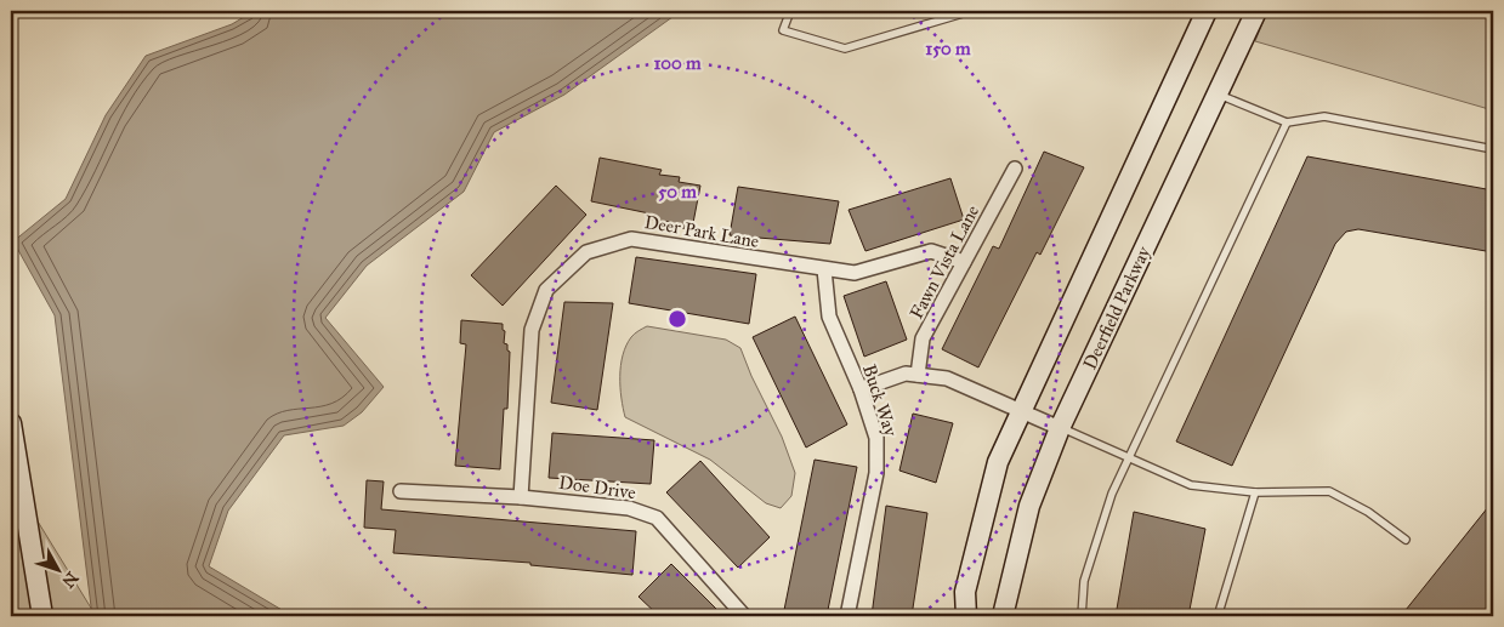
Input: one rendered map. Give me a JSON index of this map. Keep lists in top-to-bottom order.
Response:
{
  "streets": {
    "main road": ["Deerfield Parkway"],
    "street": [
      "Deer Park Lane",
      "Fawn Vista Lane",
      "Buck Way",
      "Doe Drive"
    ]
  },
  "crossings": [
    ["Deer Park Lane", "Fawn Vista Lane"],
    ["Deer Park Lane", "Buck Way"],
    ["Deer Park Lane", "Doe Drive"]
  ],
  "north": "bottom right",
  "rings": ["150 m", "100 m", "50 m"]
}
